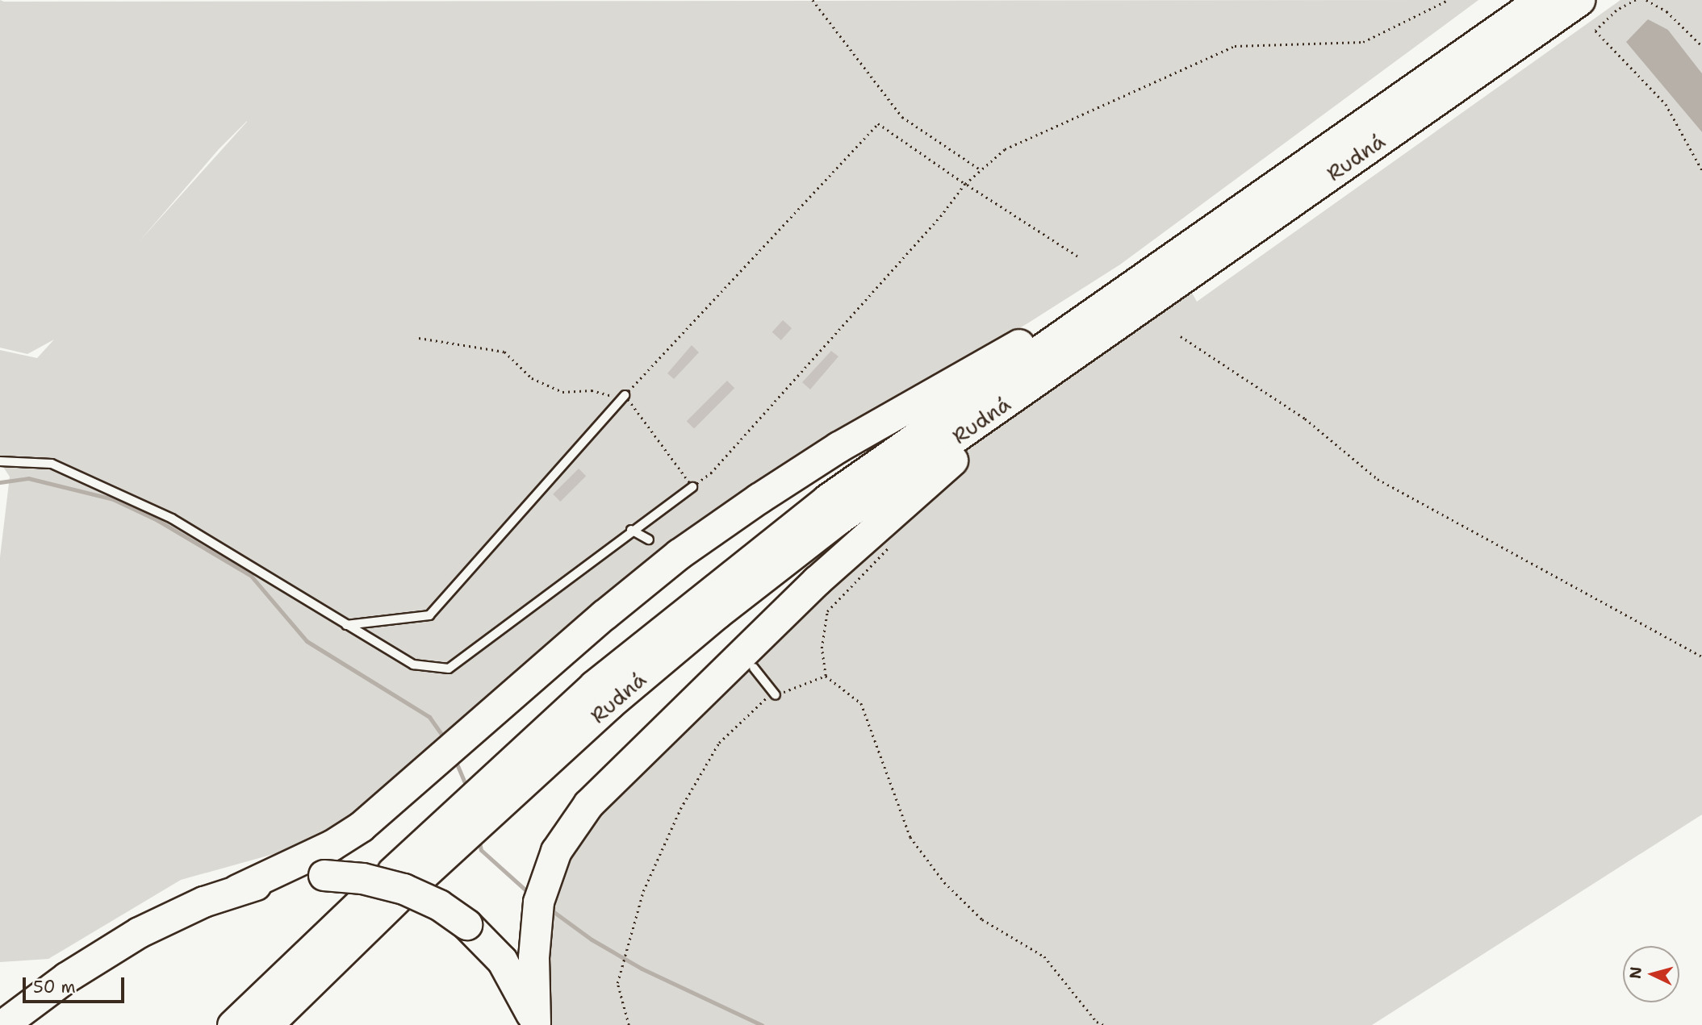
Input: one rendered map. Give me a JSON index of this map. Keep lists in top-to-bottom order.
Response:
{
  "streets": {
    "highway": ["Rudná"]
  },
  "scale_bar": "50 m",
  "north": "left"
}
